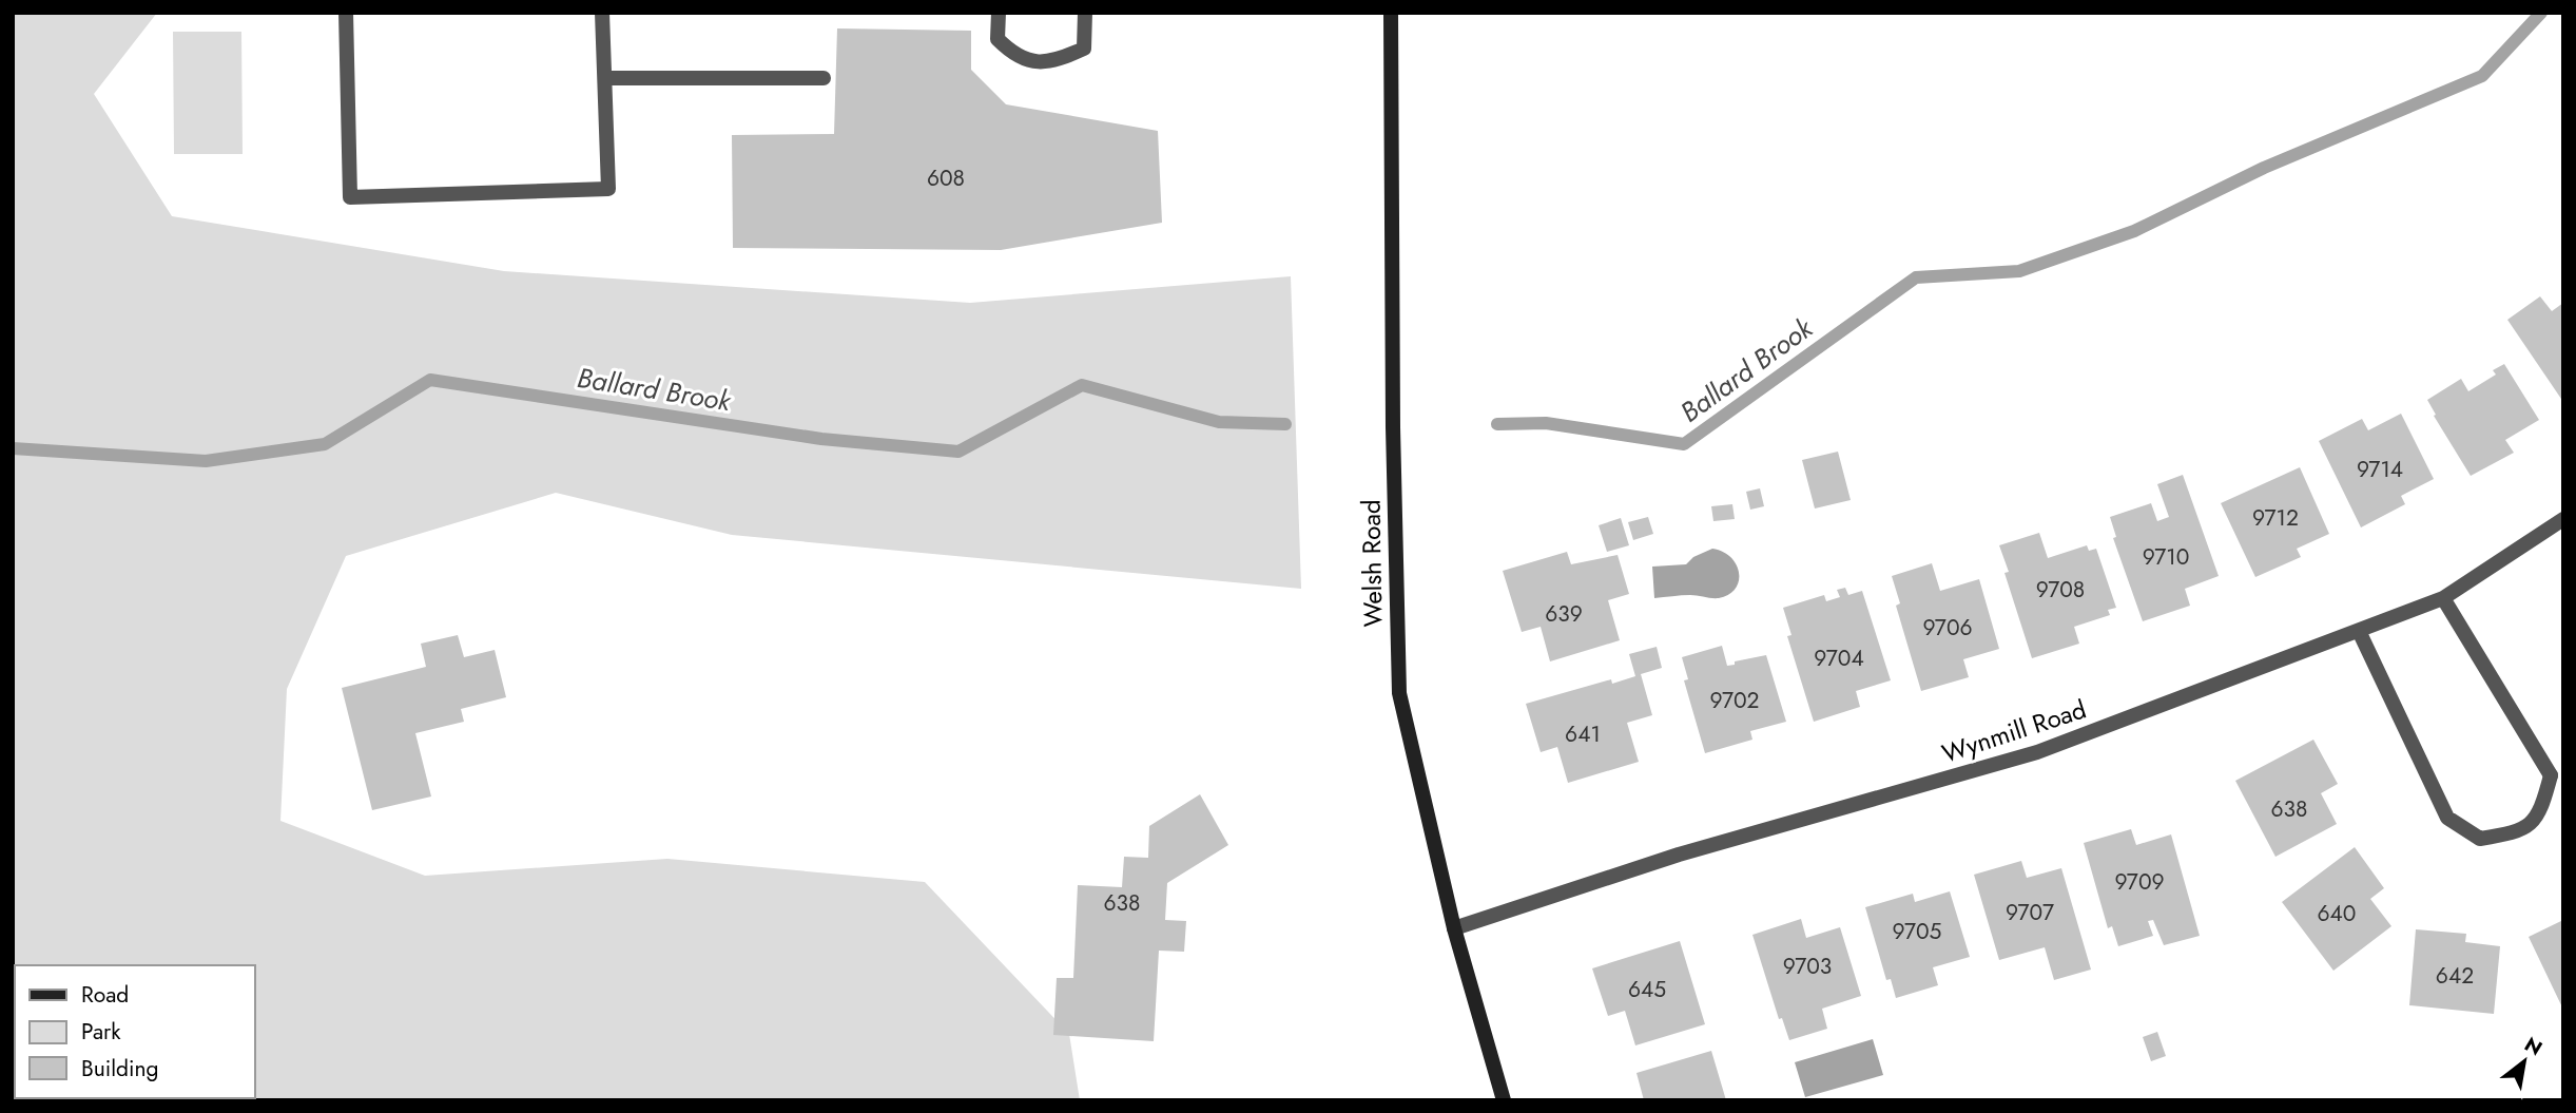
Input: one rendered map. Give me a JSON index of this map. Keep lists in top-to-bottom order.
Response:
{
  "streets": {
    "main road": ["Welsh Road"],
    "street": ["Wynmill Road"]
  },
  "crossings": [
    ["Welsh Road", "Wynmill Road"]
  ],
  "water": ["Ballard Brook"],
  "house_numbers": [
    "608",
    "9714",
    "9712",
    "9710",
    "9708",
    "639",
    "9706",
    "9704",
    "9702",
    "641",
    "638",
    "9709",
    "638",
    "9707",
    "640",
    "9705",
    "9703",
    "642",
    "645"
  ],
  "legend": ["Road", "Park", "Building"],
  "north": "top right"
}
